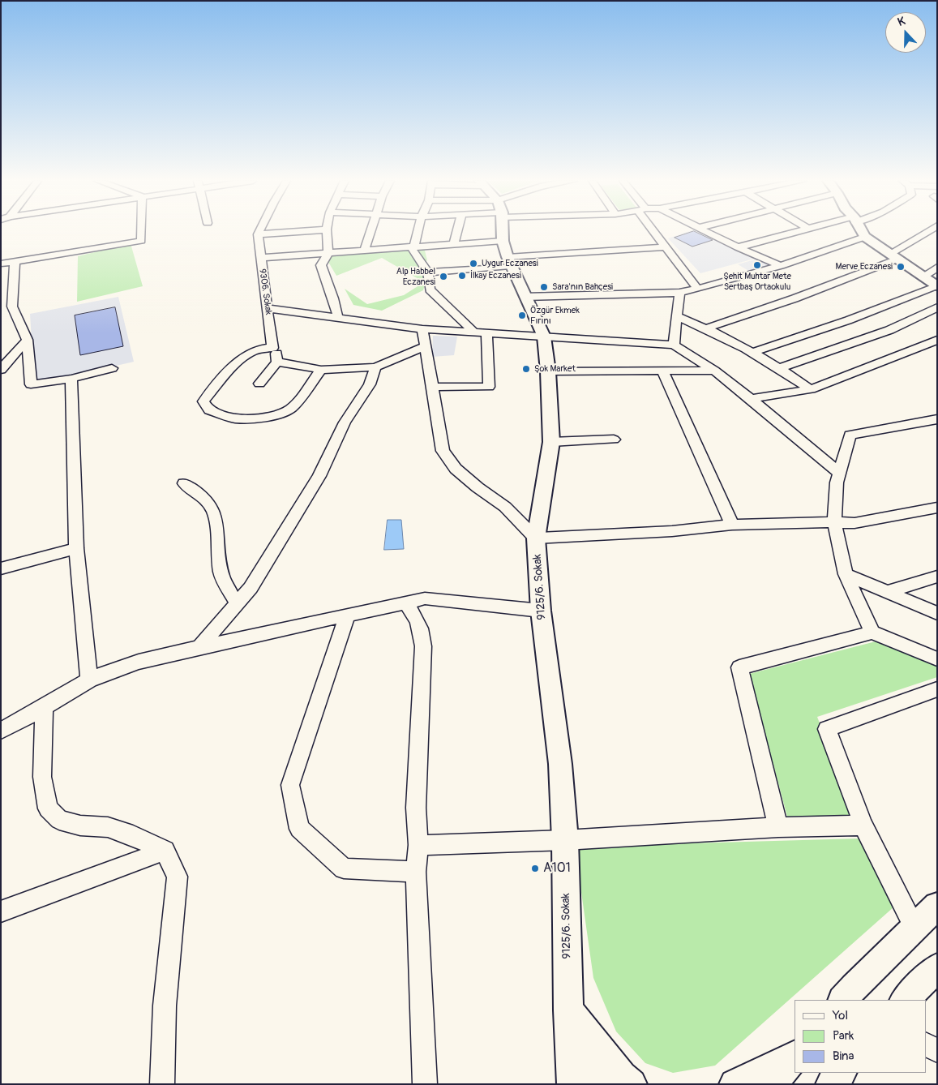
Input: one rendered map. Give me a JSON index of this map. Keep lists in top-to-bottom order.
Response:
{
  "streets": {
    "main road": ["9125/6. Sokak"],
    "street": ["9306. Sokak"]
  },
  "places": [
    "Uygur Eczanesi",
    "Şehit Muhtar Mete Sertbaş Ortaokulu",
    "Merve Eczanesi",
    "İlkay Eczanesi",
    "Alp Habbel Eczanesi",
    "Sara'nın Bahçesi",
    "Özgür Ekmek Fırını",
    "Şok Market",
    "A101"
  ],
  "legend": ["Yol", "Park", "Bina"],
  "north": "top"
}
